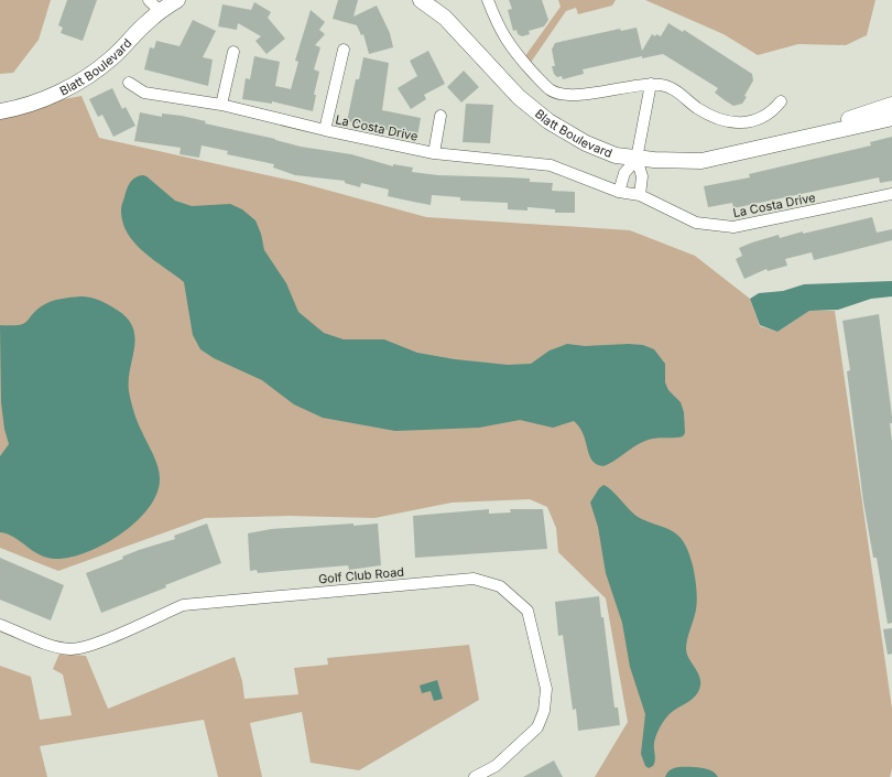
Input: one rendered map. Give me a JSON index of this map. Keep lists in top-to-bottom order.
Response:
{
  "streets": {
    "street": ["Blatt Boulevard", "La Costa Drive", "Golf Club Road"]
  }
}
